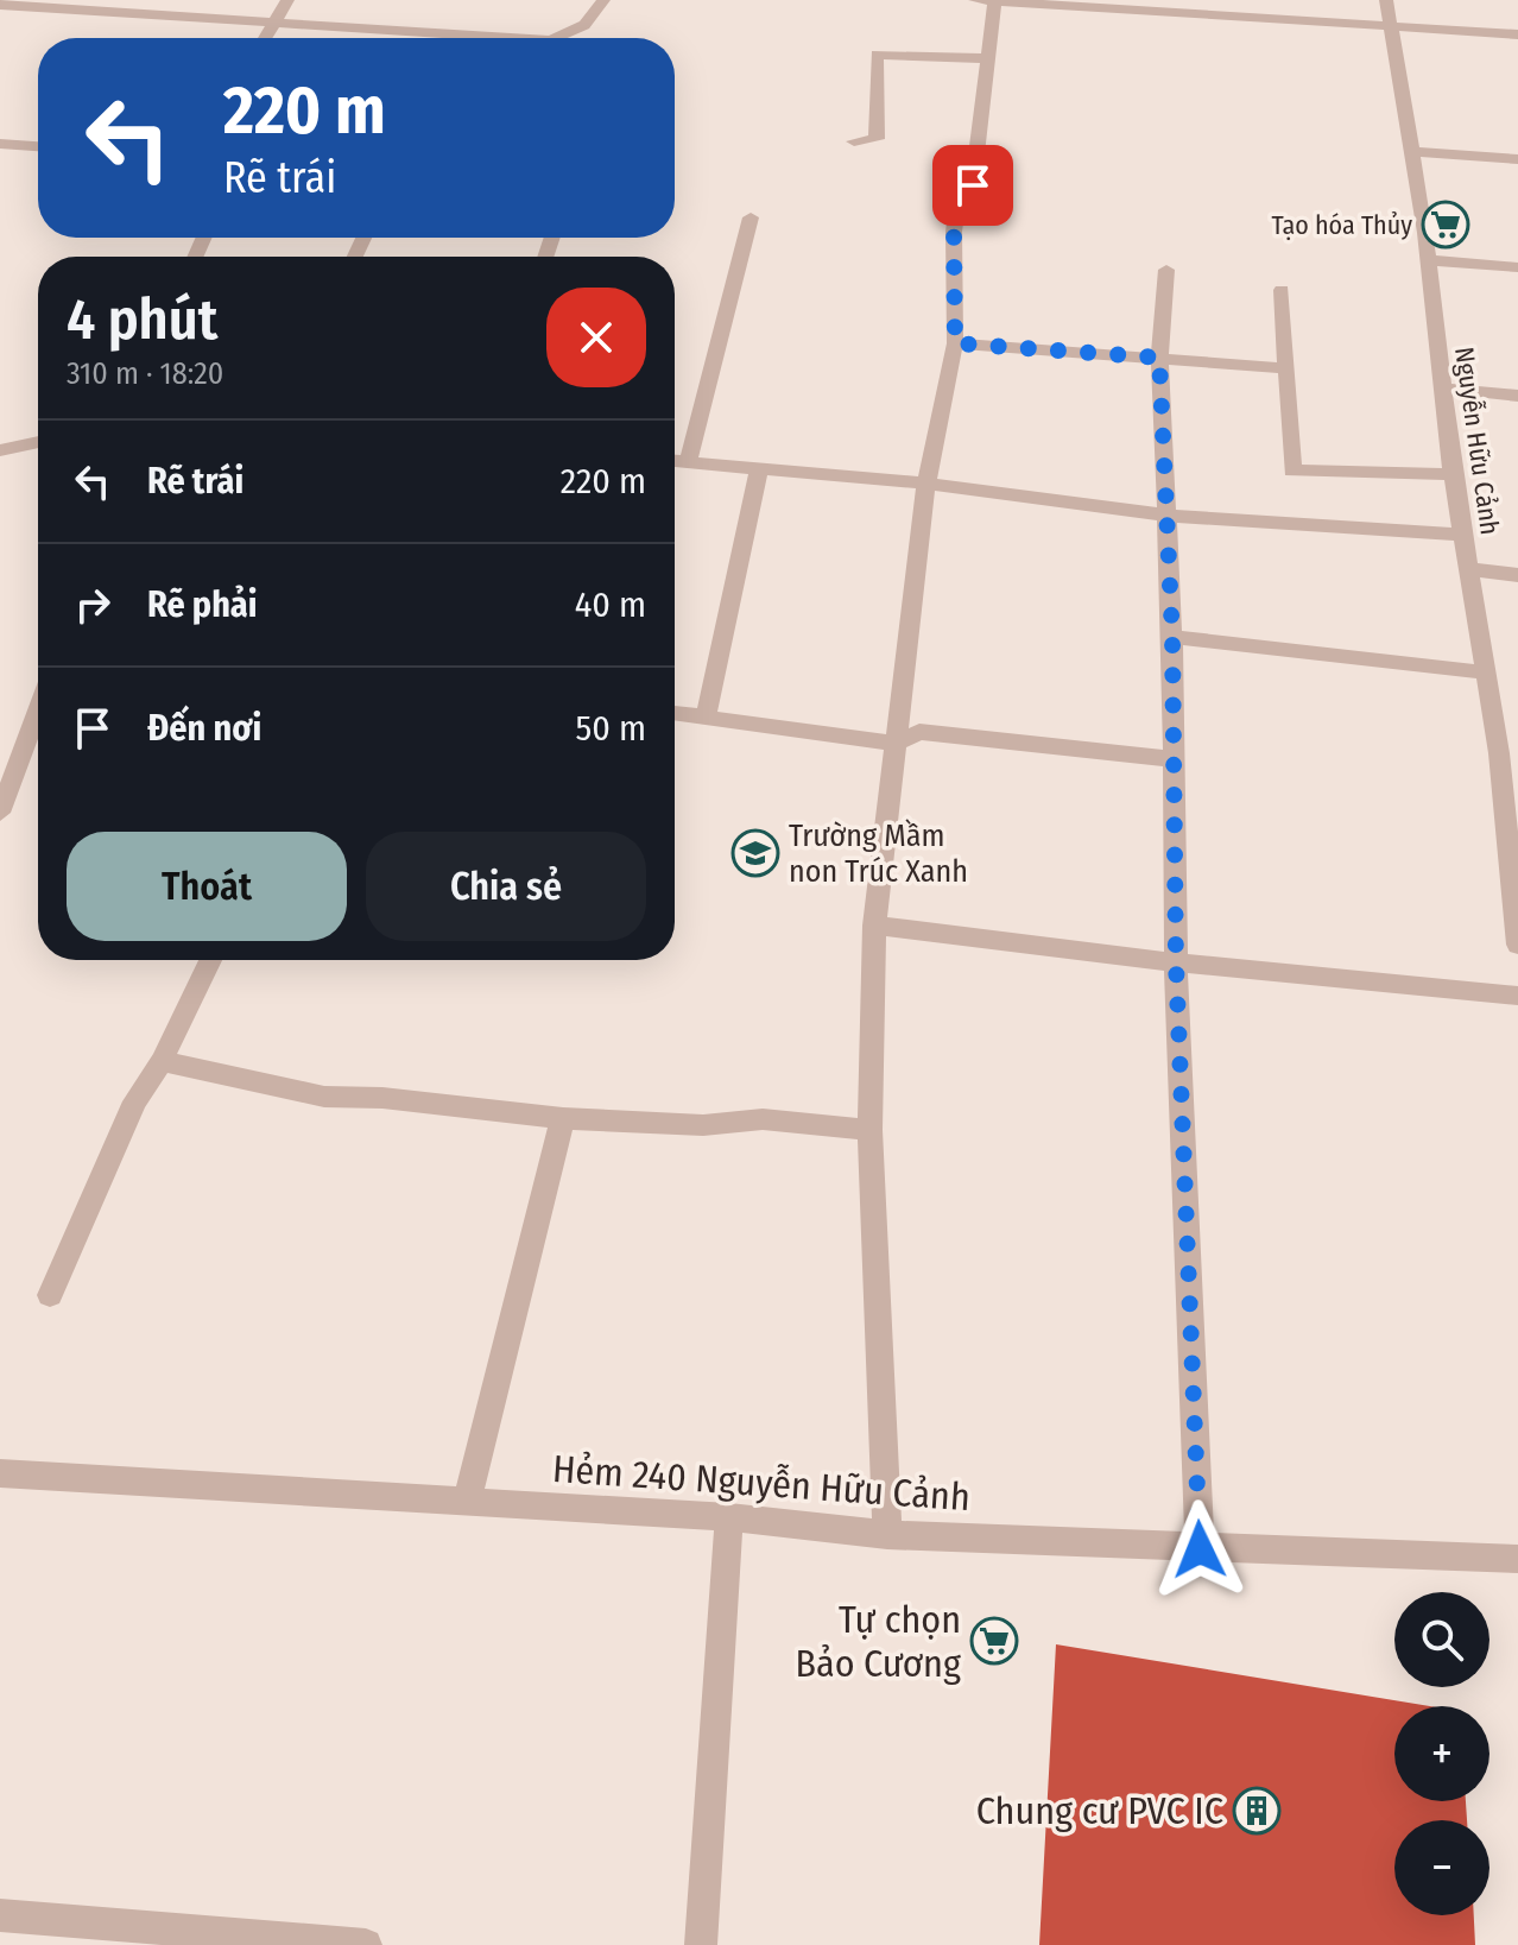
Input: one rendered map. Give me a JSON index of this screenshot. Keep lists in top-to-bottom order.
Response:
{
  "streets": {
    "street": ["Nguyễn Hữu Cảnh", "Hẻm 240 Nguyễn Hữu Cảnh"]
  },
  "places": {
    "supermarket": ["Tạo hóa Thủy", "Tự chọn Bảo Cương"],
    "school or university": ["Trường Mầm non Trúc Xanh"],
    "building": ["Chung cư PVC IC"]
  },
  "page": {
    "turn": ["220 m", "Rẽ trái"],
    "heading": ["4 phút", "310 m · 18:20"],
    "list": [
      {
        "name": "Rẽ trái",
        "value": "220 m"
      },
      {
        "name": "Rẽ phải",
        "value": "40 m"
      },
      {
        "name": "Đến nơi",
        "value": "50 m"
      }
    ],
    "buttons": ["Thoát", "Chia sẻ"],
    "map_buttons": ["+", "−"]
  }
}
